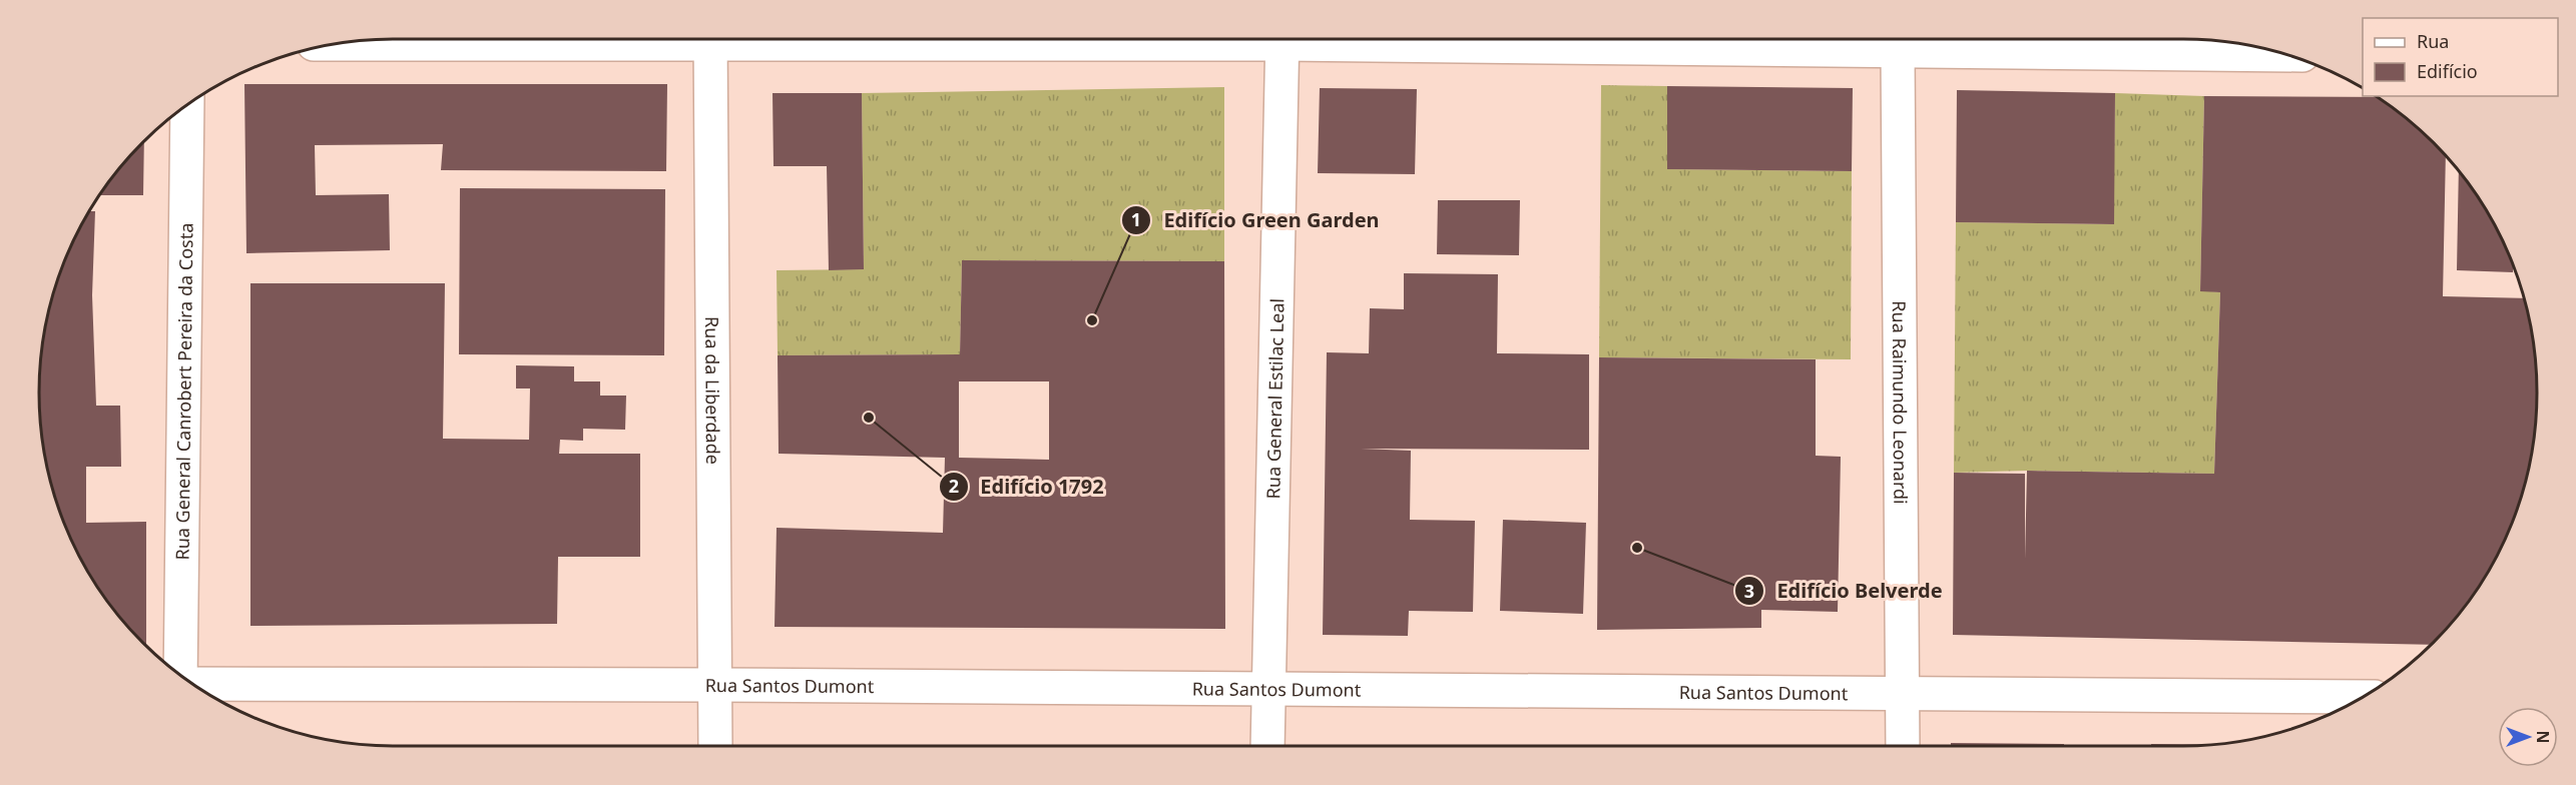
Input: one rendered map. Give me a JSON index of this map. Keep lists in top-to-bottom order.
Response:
{
  "streets": {
    "street": [
      "Rua da Liberdade",
      "Rua General Canrobert Pereira da Costa",
      "Rua General Estilac Leal",
      "Rua Raimundo Leonardi",
      "Rua Santos Dumont"
    ]
  },
  "crossings": [
    ["Rua da Liberdade", "Rua Santos Dumont"],
    ["Rua General Estilac Leal", "Rua Santos Dumont"],
    ["Rua Raimundo Leonardi", "Rua Santos Dumont"]
  ],
  "places": ["Edifício Green Garden", "Edifício 1792", "Edifício Belverde"],
  "legend": ["Rua", "Edifício"],
  "north": "right"
}
